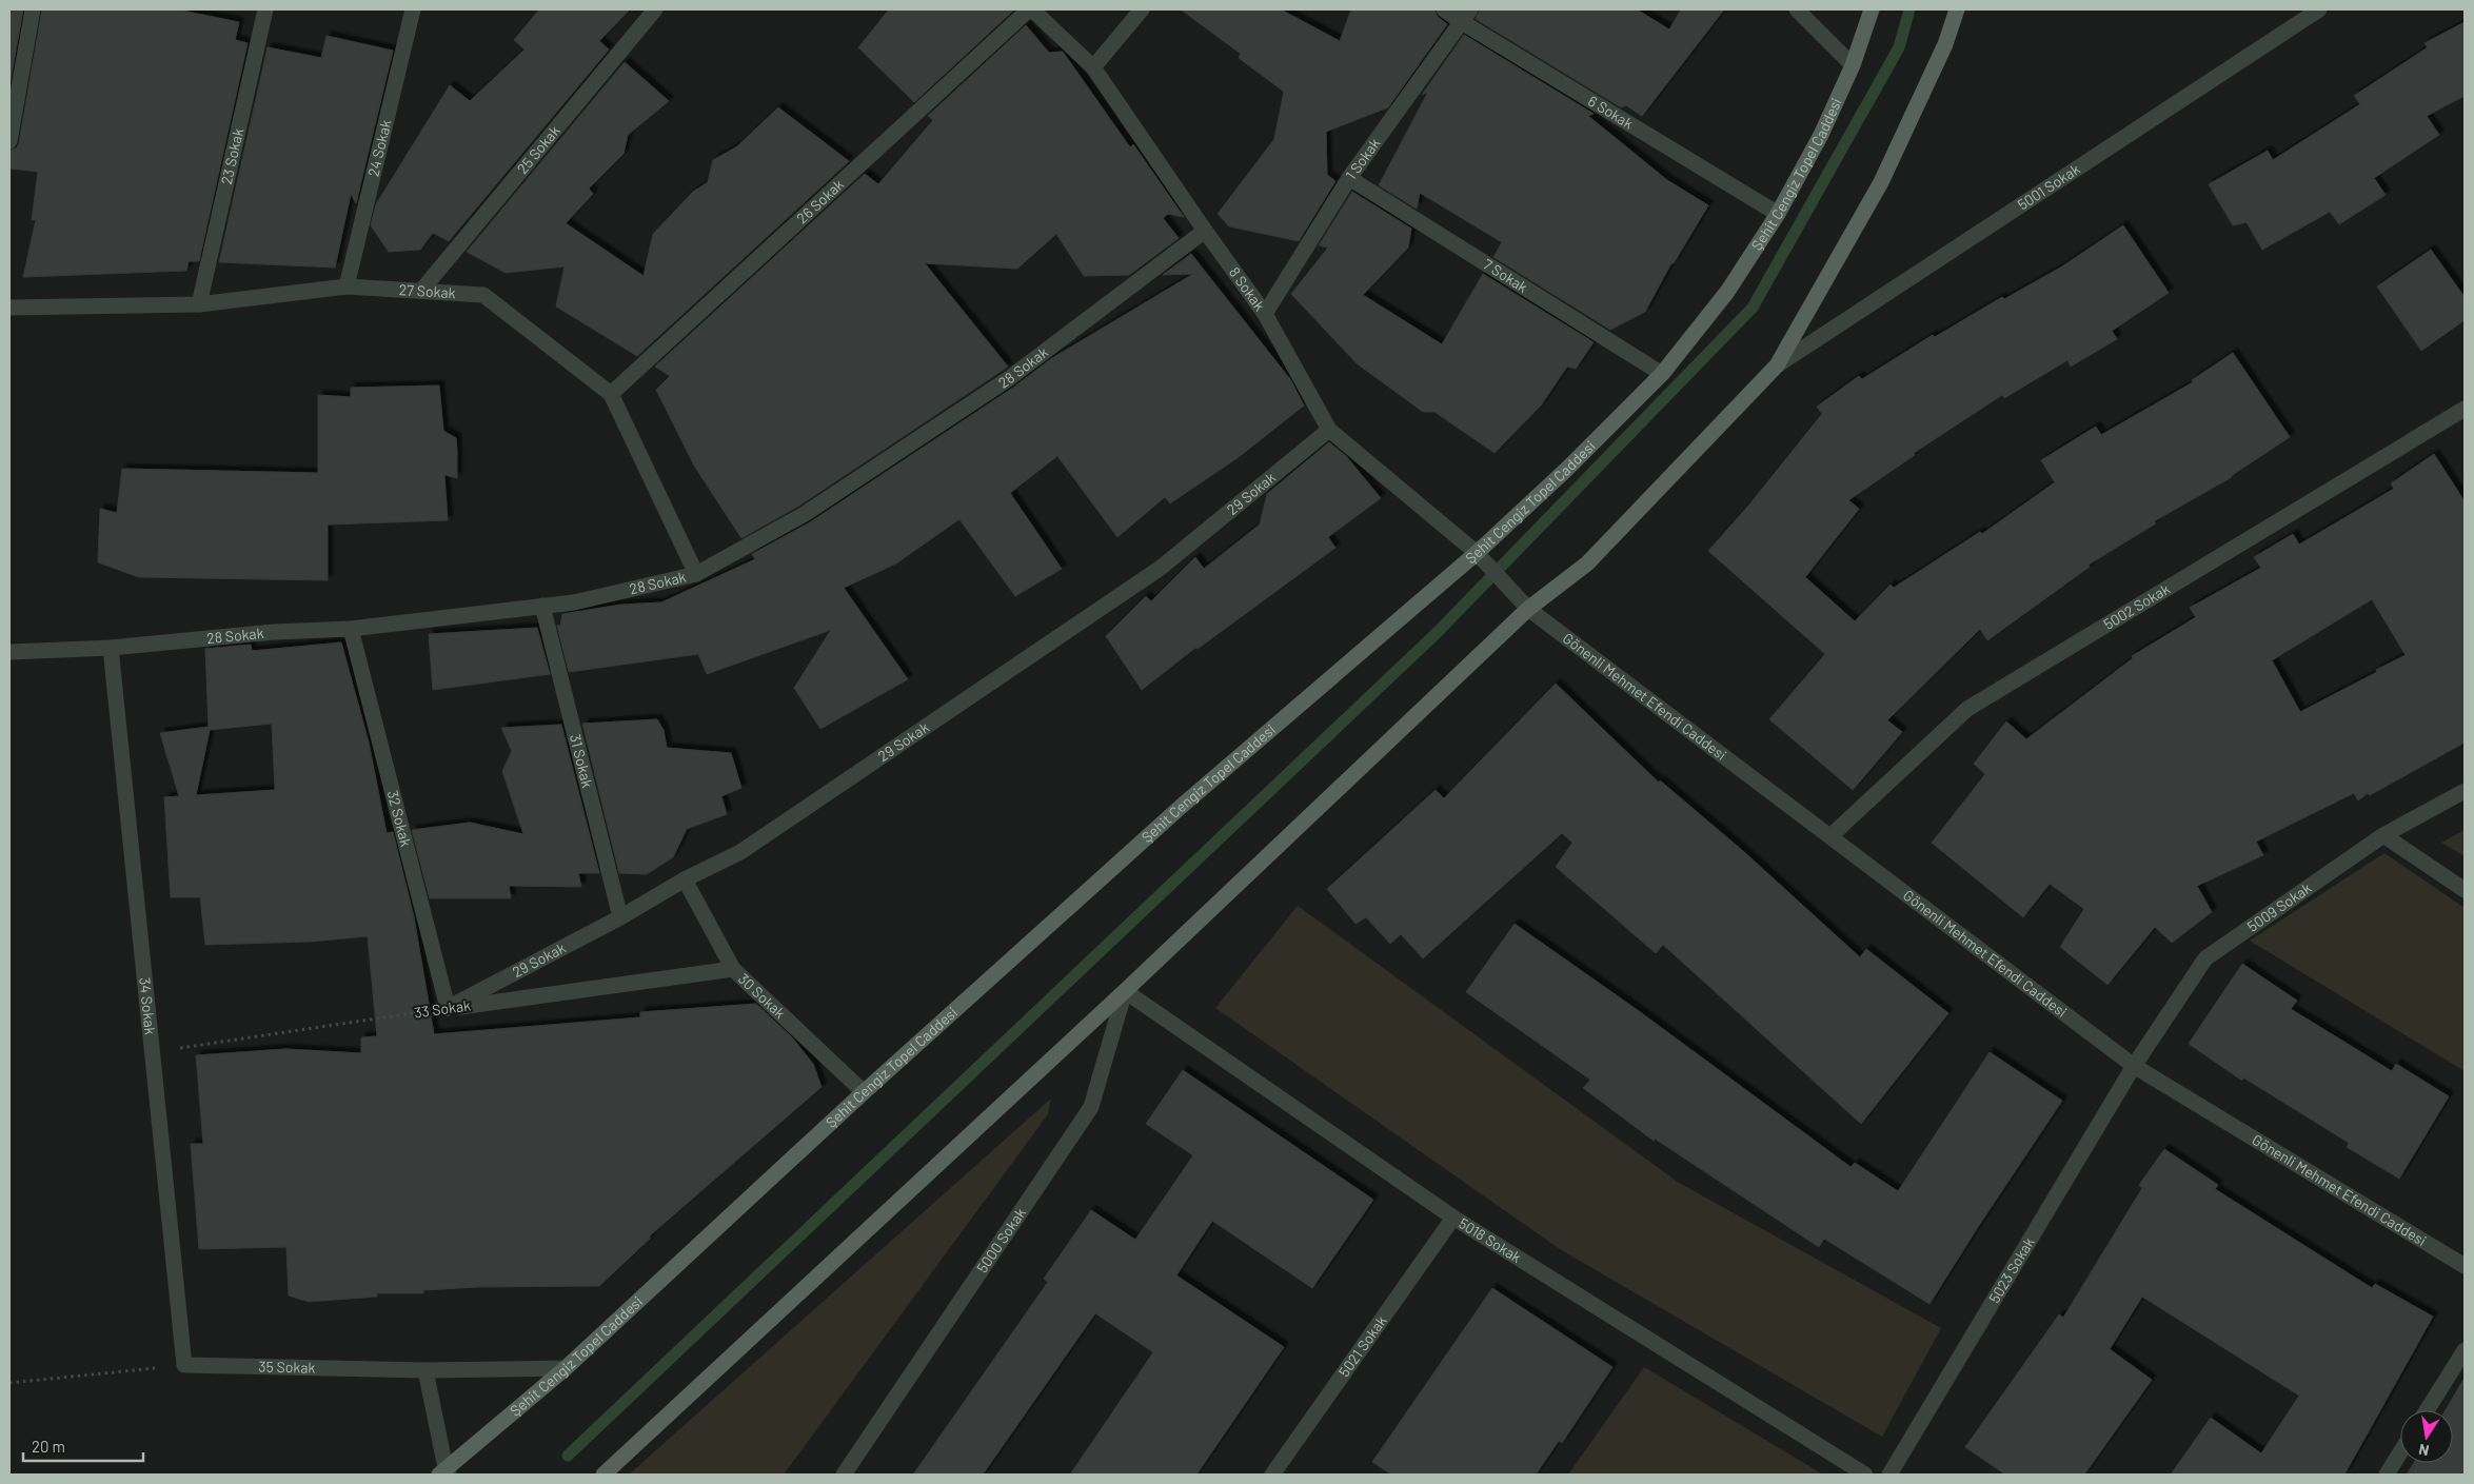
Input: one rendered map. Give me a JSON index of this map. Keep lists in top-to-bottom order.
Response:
{
  "streets": {
    "main road": ["Şehit Cengiz Topel Caddesi"],
    "street": [
      "6 Sokak",
      "24 Sokak",
      "25 Sokak",
      "23 Sokak",
      "1 Sokak",
      "5001 Sokak",
      "26 Sokak",
      "7 Sokak",
      "8 Sokak",
      "27 Sokak",
      "28 Sokak",
      "29 Sokak",
      "5002 Sokak",
      "Gönenli Mehmet Efendi Caddesi",
      "31 Sokak",
      "32 Sokak",
      "5009 Sokak",
      "30 Sokak",
      "34 Sokak",
      "33 Sokak",
      "5000 Sokak",
      "5018 Sokak",
      "5023 Sokak",
      "5021 Sokak",
      "35 Sokak"
    ]
  },
  "crossings": [
    ["6 Sokak", "1 Sokak"],
    ["6 Sokak", "Şehit Cengiz Topel Caddesi"],
    ["24 Sokak", "27 Sokak"],
    ["25 Sokak", "27 Sokak"],
    ["23 Sokak", "27 Sokak"],
    ["1 Sokak", "7 Sokak"],
    ["1 Sokak", "8 Sokak"],
    ["Şehit Cengiz Topel Caddesi", "7 Sokak"],
    ["Şehit Cengiz Topel Caddesi", "8 Sokak"],
    ["Şehit Cengiz Topel Caddesi", "Gönenli Mehmet Efendi Caddesi"],
    ["Şehit Cengiz Topel Caddesi", "30 Sokak"],
    ["Şehit Cengiz Topel Caddesi", "35 Sokak"],
    ["26 Sokak", "8 Sokak"],
    ["26 Sokak", "27 Sokak"],
    ["8 Sokak", "28 Sokak"],
    ["8 Sokak", "29 Sokak"],
    ["8 Sokak", "Gönenli Mehmet Efendi Caddesi"],
    ["27 Sokak", "28 Sokak"],
    ["28 Sokak", "31 Sokak"],
    ["28 Sokak", "32 Sokak"],
    ["28 Sokak", "34 Sokak"],
    ["29 Sokak", "31 Sokak"],
    ["29 Sokak", "32 Sokak"],
    ["29 Sokak", "30 Sokak"],
    ["29 Sokak", "33 Sokak"],
    ["5002 Sokak", "Gönenli Mehmet Efendi Caddesi"],
    ["Gönenli Mehmet Efendi Caddesi", "5009 Sokak"],
    ["Gönenli Mehmet Efendi Caddesi", "5023 Sokak"],
    ["32 Sokak", "33 Sokak"],
    ["5009 Sokak", "5023 Sokak"],
    ["30 Sokak", "33 Sokak"],
    ["34 Sokak", "33 Sokak"],
    ["34 Sokak", "35 Sokak"],
    ["5000 Sokak", "5018 Sokak"],
    ["5018 Sokak", "5021 Sokak"]
  ],
  "scale_bar": "20 m",
  "north": "bottom"
}
